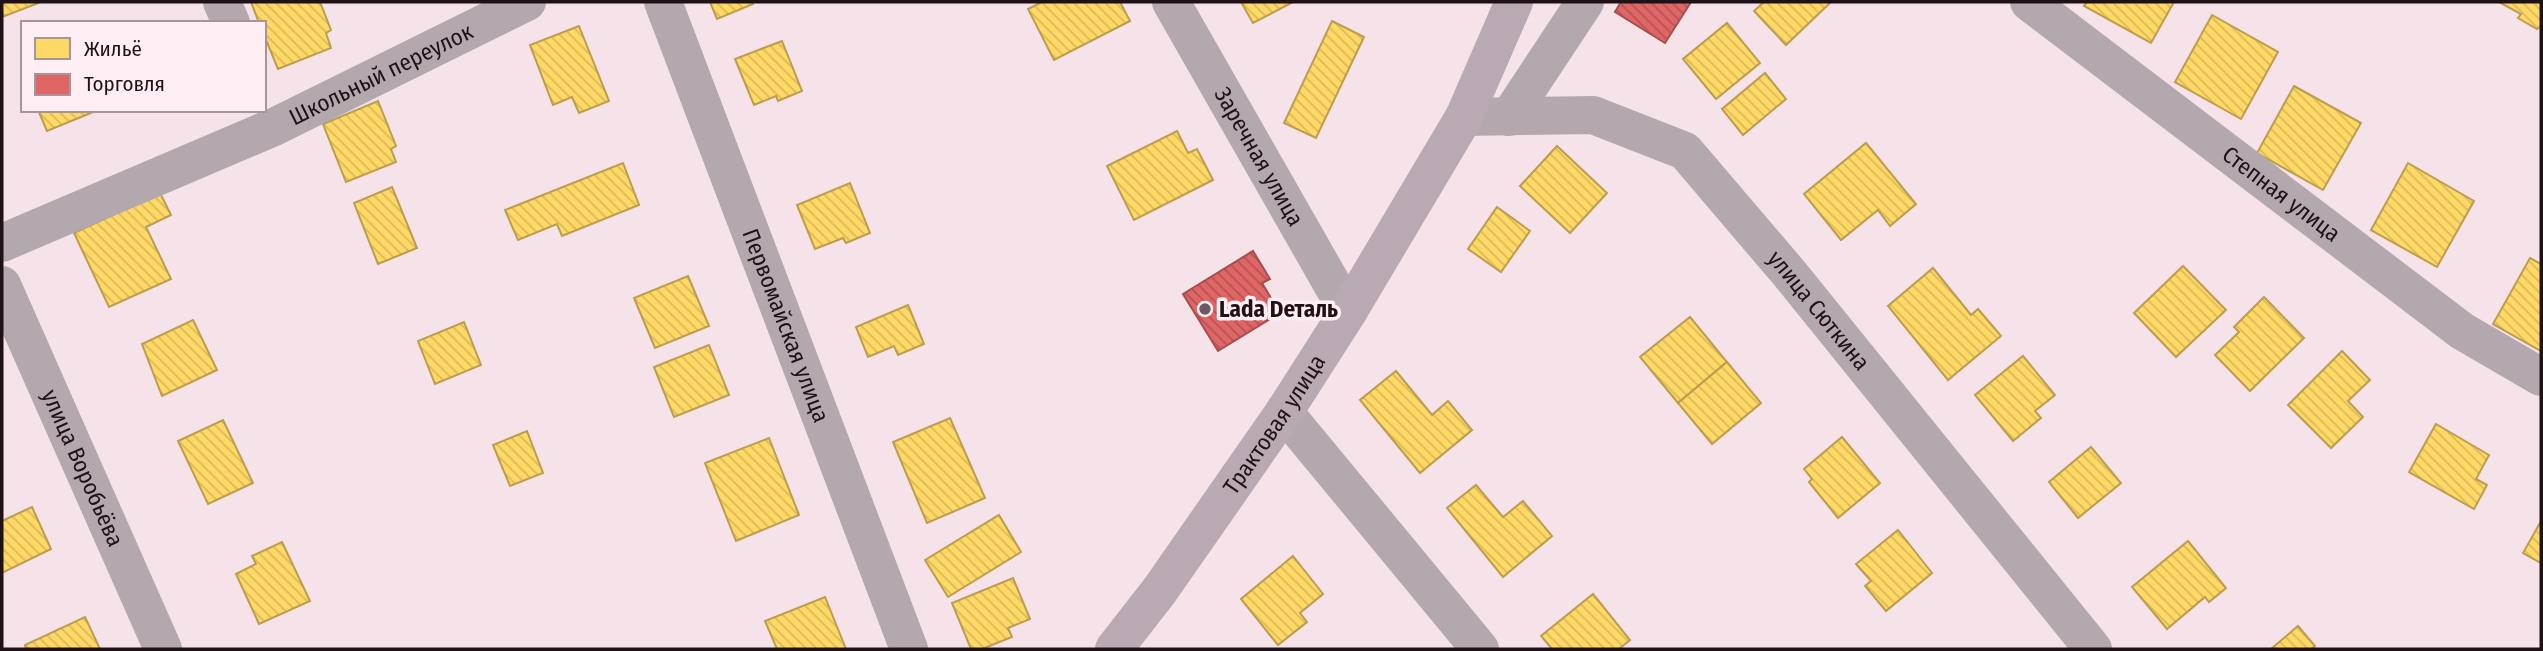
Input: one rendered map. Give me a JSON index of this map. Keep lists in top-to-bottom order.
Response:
{
  "streets": {
    "main road": ["Трактовая улица"],
    "street": [
      "Школьный переулок",
      "Заречная улица",
      "Степная улица",
      "улица Сюткина",
      "Первомайская улица",
      "улица Воробьёва"
    ]
  },
  "crossings": [
    ["Заречная улица", "Трактовая улица"],
    ["улица Сюткина", "Трактовая улица"]
  ],
  "places": ["Lada Dеталь"],
  "legend": ["Жильё", "Торговля"]
}
